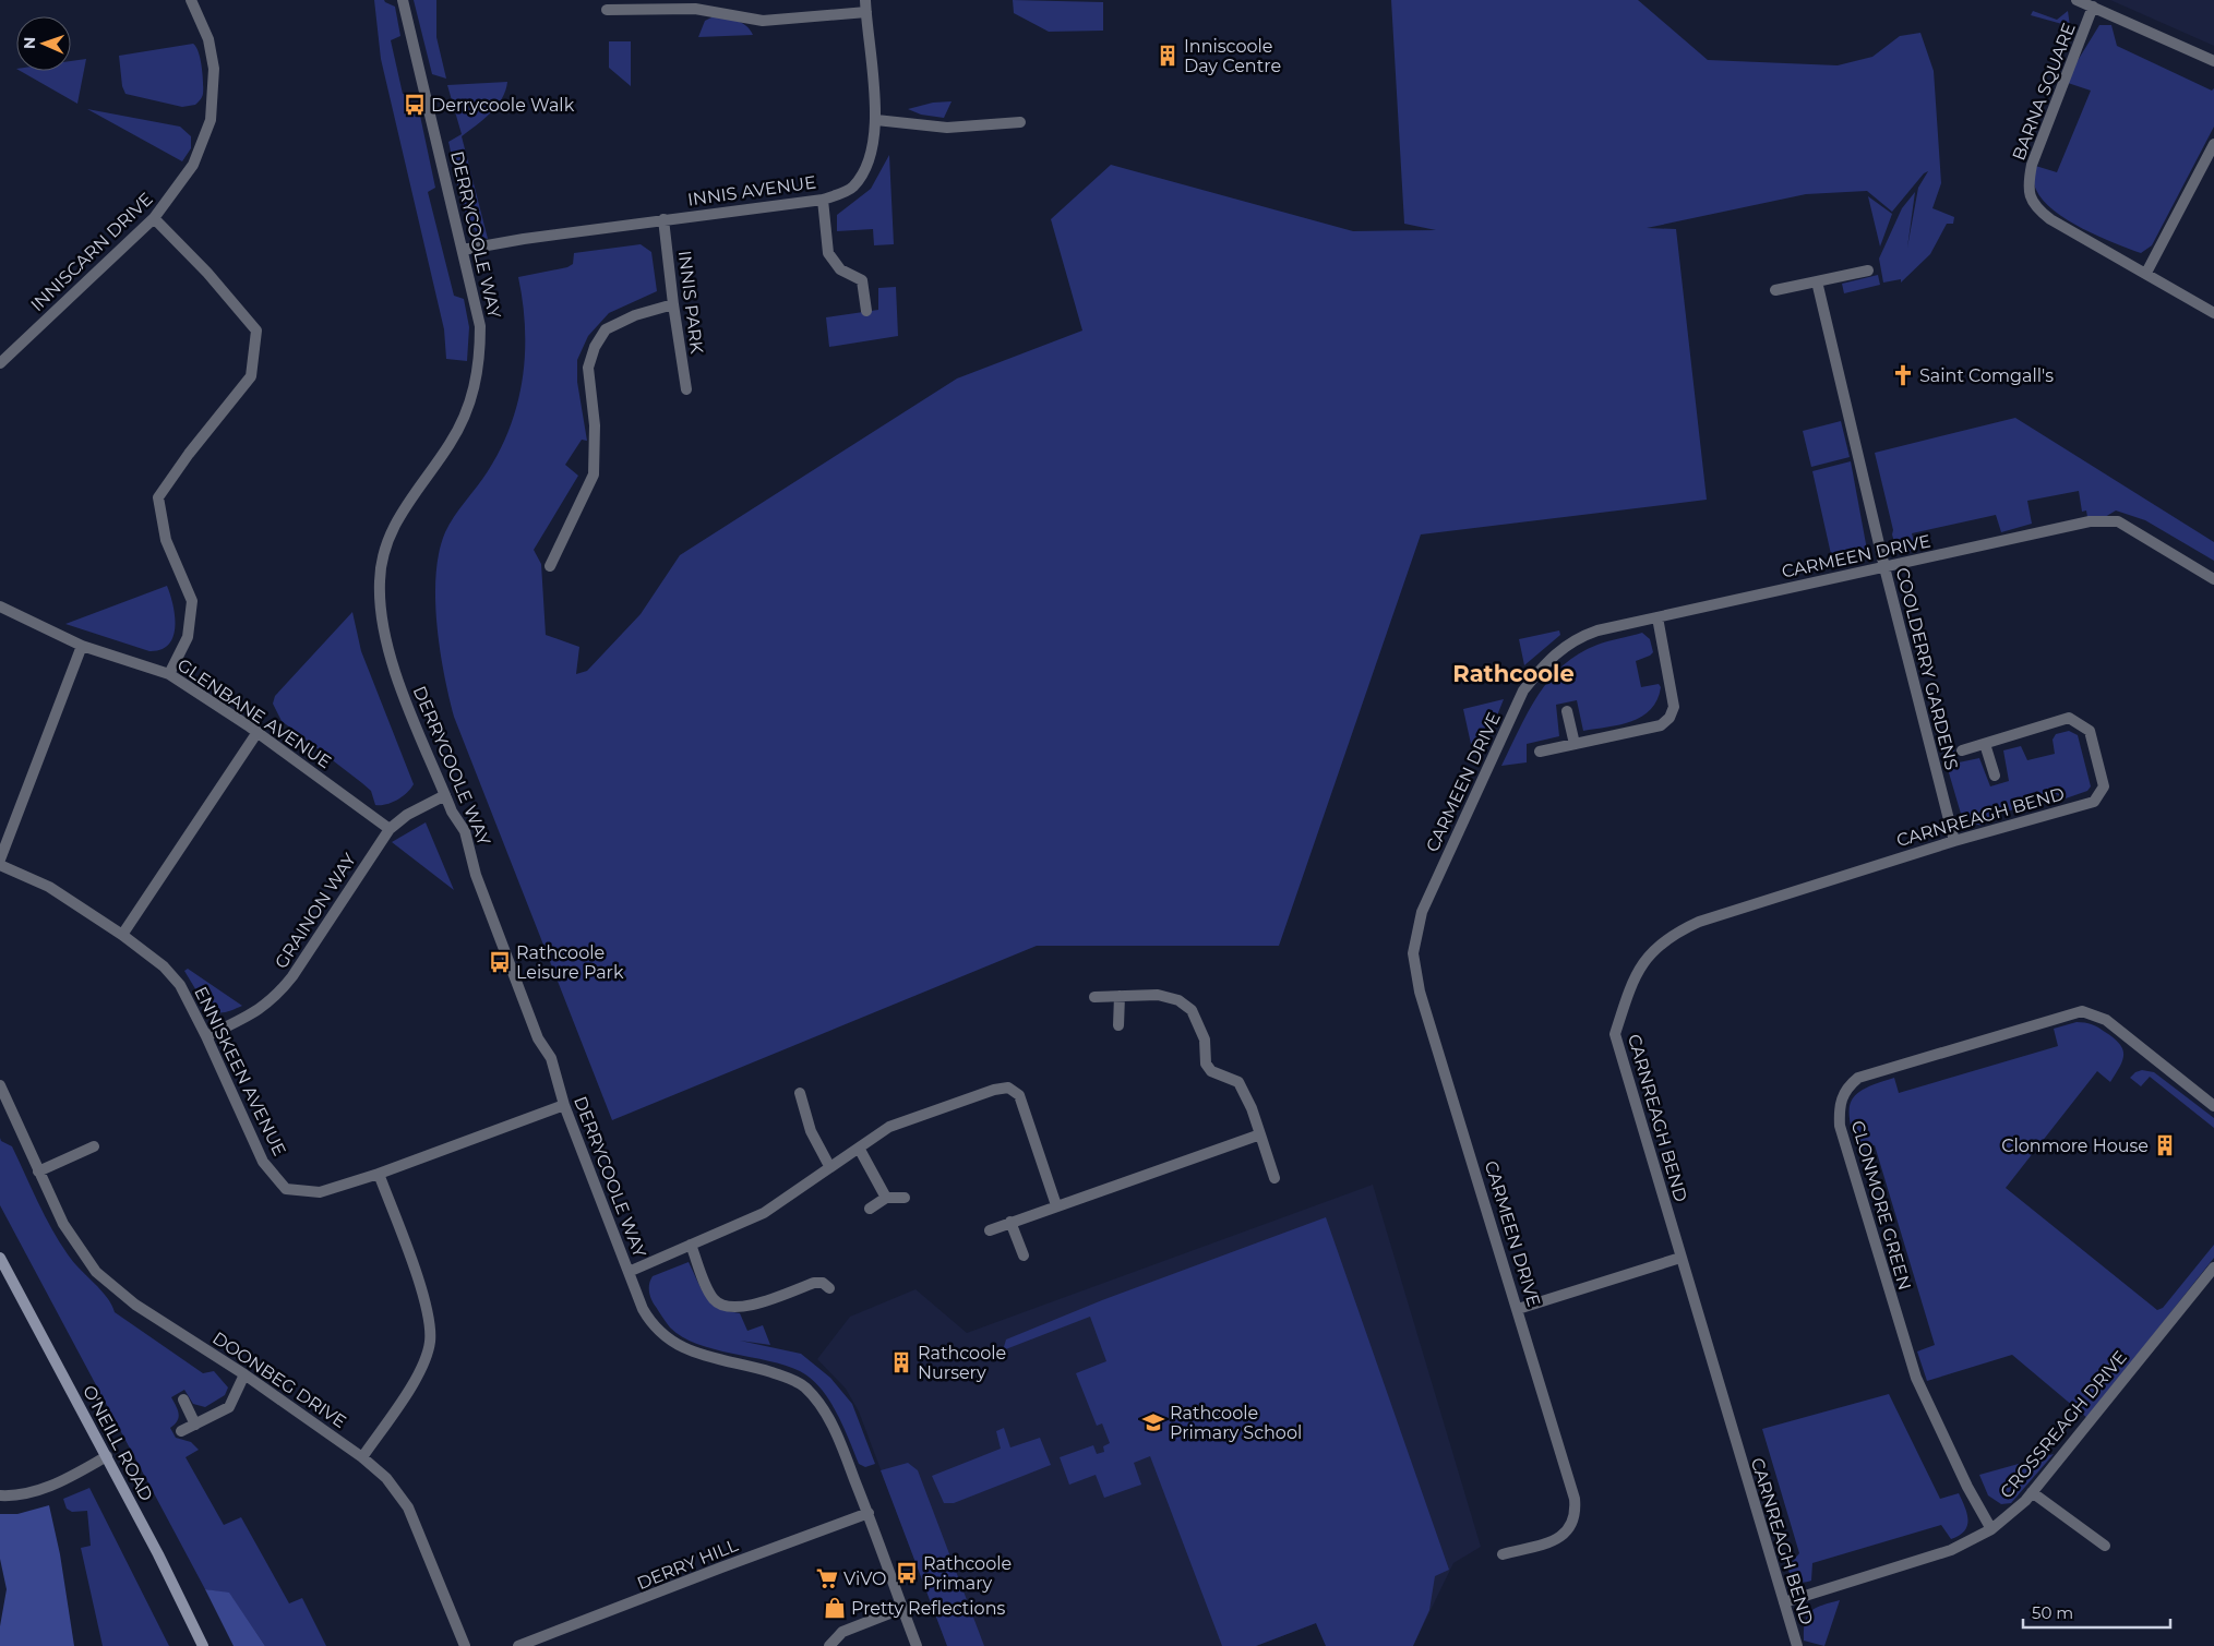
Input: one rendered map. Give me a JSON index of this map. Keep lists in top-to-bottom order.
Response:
{
  "streets": {
    "main road": ["O'NEILL ROAD"],
    "street": [
      "BARNA SQUARE",
      "INNIS AVENUE",
      "DERRYCOOLE WAY",
      "INNISCARN DRIVE",
      "INNIS PARK",
      "CARMEEN DRIVE",
      "COOLDERRY GARDENS",
      "GLENBANE AVENUE",
      "CARNREAGH BEND",
      "GRAINON WAY",
      "ENNISKEEN AVENUE",
      "CLONMORE GREEN",
      "DOONBEG DRIVE",
      "CROSSREAGH DRIVE",
      "DERRY HILL"
    ]
  },
  "crossings": [
    ["INNIS AVENUE", "DERRYCOOLE WAY"],
    ["INNIS AVENUE", "INNIS PARK"],
    ["DERRYCOOLE WAY", "GRAINON WAY"],
    ["DERRYCOOLE WAY", "ENNISKEEN AVENUE"],
    ["DERRYCOOLE WAY", "DERRY HILL"],
    ["CARMEEN DRIVE", "COOLDERRY GARDENS"],
    ["COOLDERRY GARDENS", "CARNREAGH BEND"],
    ["GLENBANE AVENUE", "GRAINON WAY"],
    ["CARNREAGH BEND", "CROSSREAGH DRIVE"],
    ["GRAINON WAY", "ENNISKEEN AVENUE"],
    ["CLONMORE GREEN", "CROSSREAGH DRIVE"]
  ],
  "districts": ["Rathcoole"],
  "places": {
    "building": ["Inniscoole Day Centre", "Clonmore House", "Rathcoole Nursery"],
    "bus stop": ["Derrycoole Walk", "Rathcoole Leisure Park", "Rathcoole Primary"],
    "church": ["Saint Comgall's"],
    "school or university": ["Rathcoole Primary School"],
    "supermarket": ["ViVO"],
    "shop": ["Pretty Reflections"]
  },
  "scale_bar": "50 m",
  "north": "left"
}
